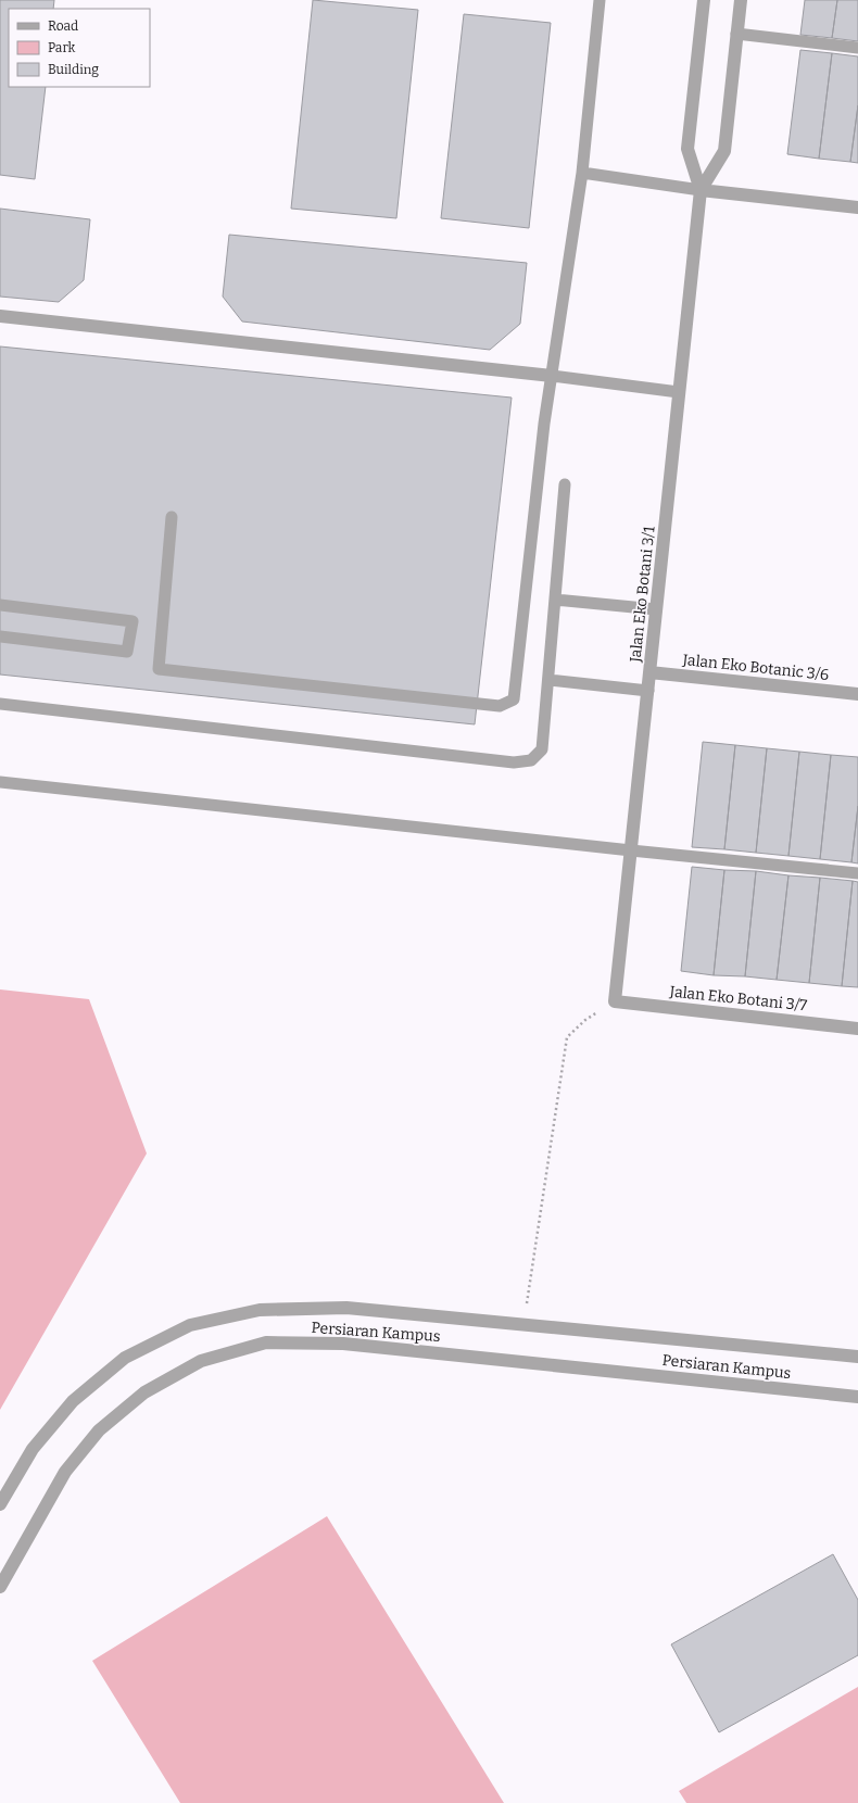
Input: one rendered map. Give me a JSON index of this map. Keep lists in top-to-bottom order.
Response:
{
  "streets": {
    "street": [
      "Jalan Eko Botani 3/1",
      "Jalan Eko Botanic 3/6",
      "Jalan Eko Botani 3/7",
      "Persiaran Kampus"
    ]
  },
  "crossings": [
    ["Jalan Eko Botani 3/1", "Jalan Eko Botanic 3/6"],
    ["Jalan Eko Botani 3/1", "Jalan Eko Botani 3/7"]
  ],
  "legend": ["Road", "Park", "Building"]
}
